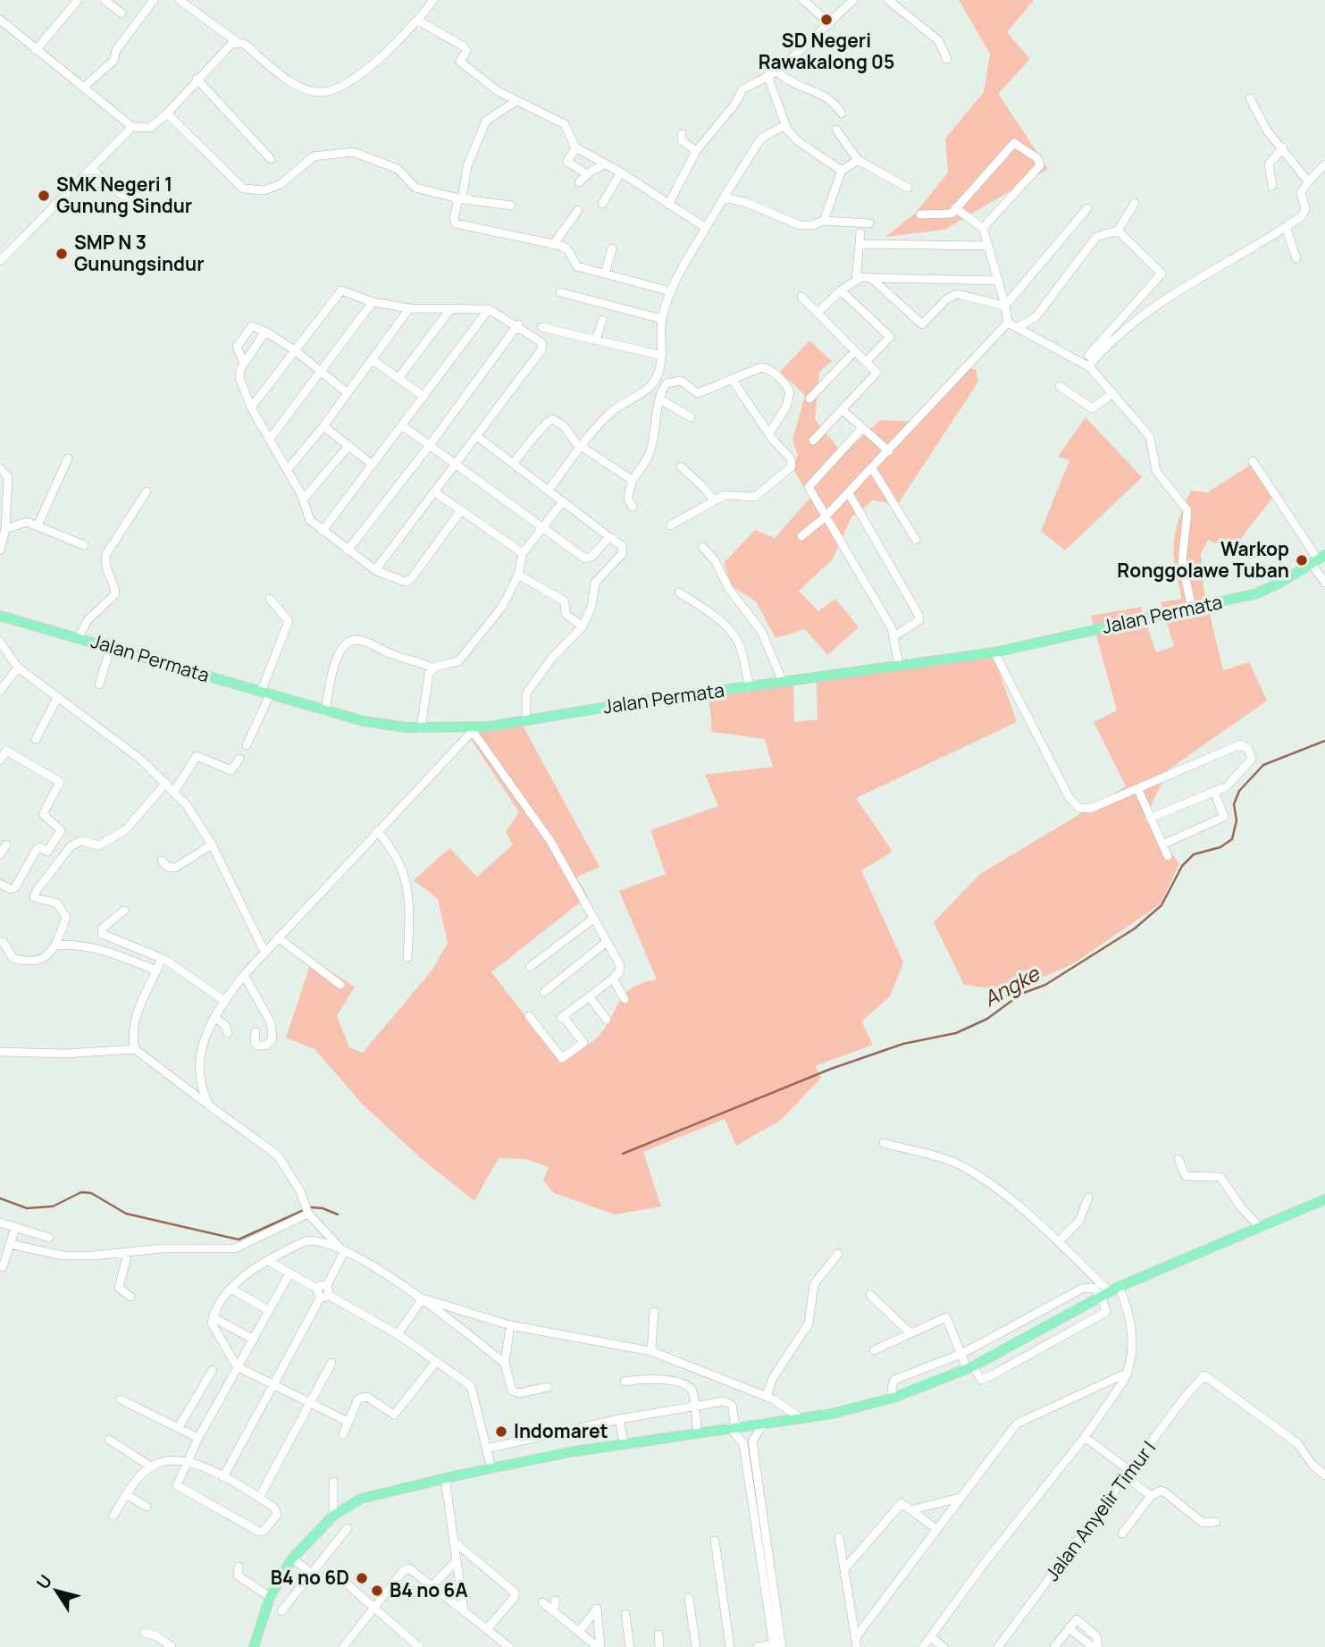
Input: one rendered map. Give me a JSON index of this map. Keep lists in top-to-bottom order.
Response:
{
  "streets": {
    "main road": ["Jalan Permata"],
    "street": ["Jalan Anyelir Timur I"]
  },
  "water": ["Angke"],
  "places": [
    "SD Negeri Rawakalong 05",
    "SMK Negeri 1 Gunung Sindur",
    "SMP N 3 Gunungsindur",
    "Warkop Ronggolawe Tuban",
    "Indomaret",
    "B4 no 6D",
    "B4 no 6A"
  ],
  "north": "top left"
}
